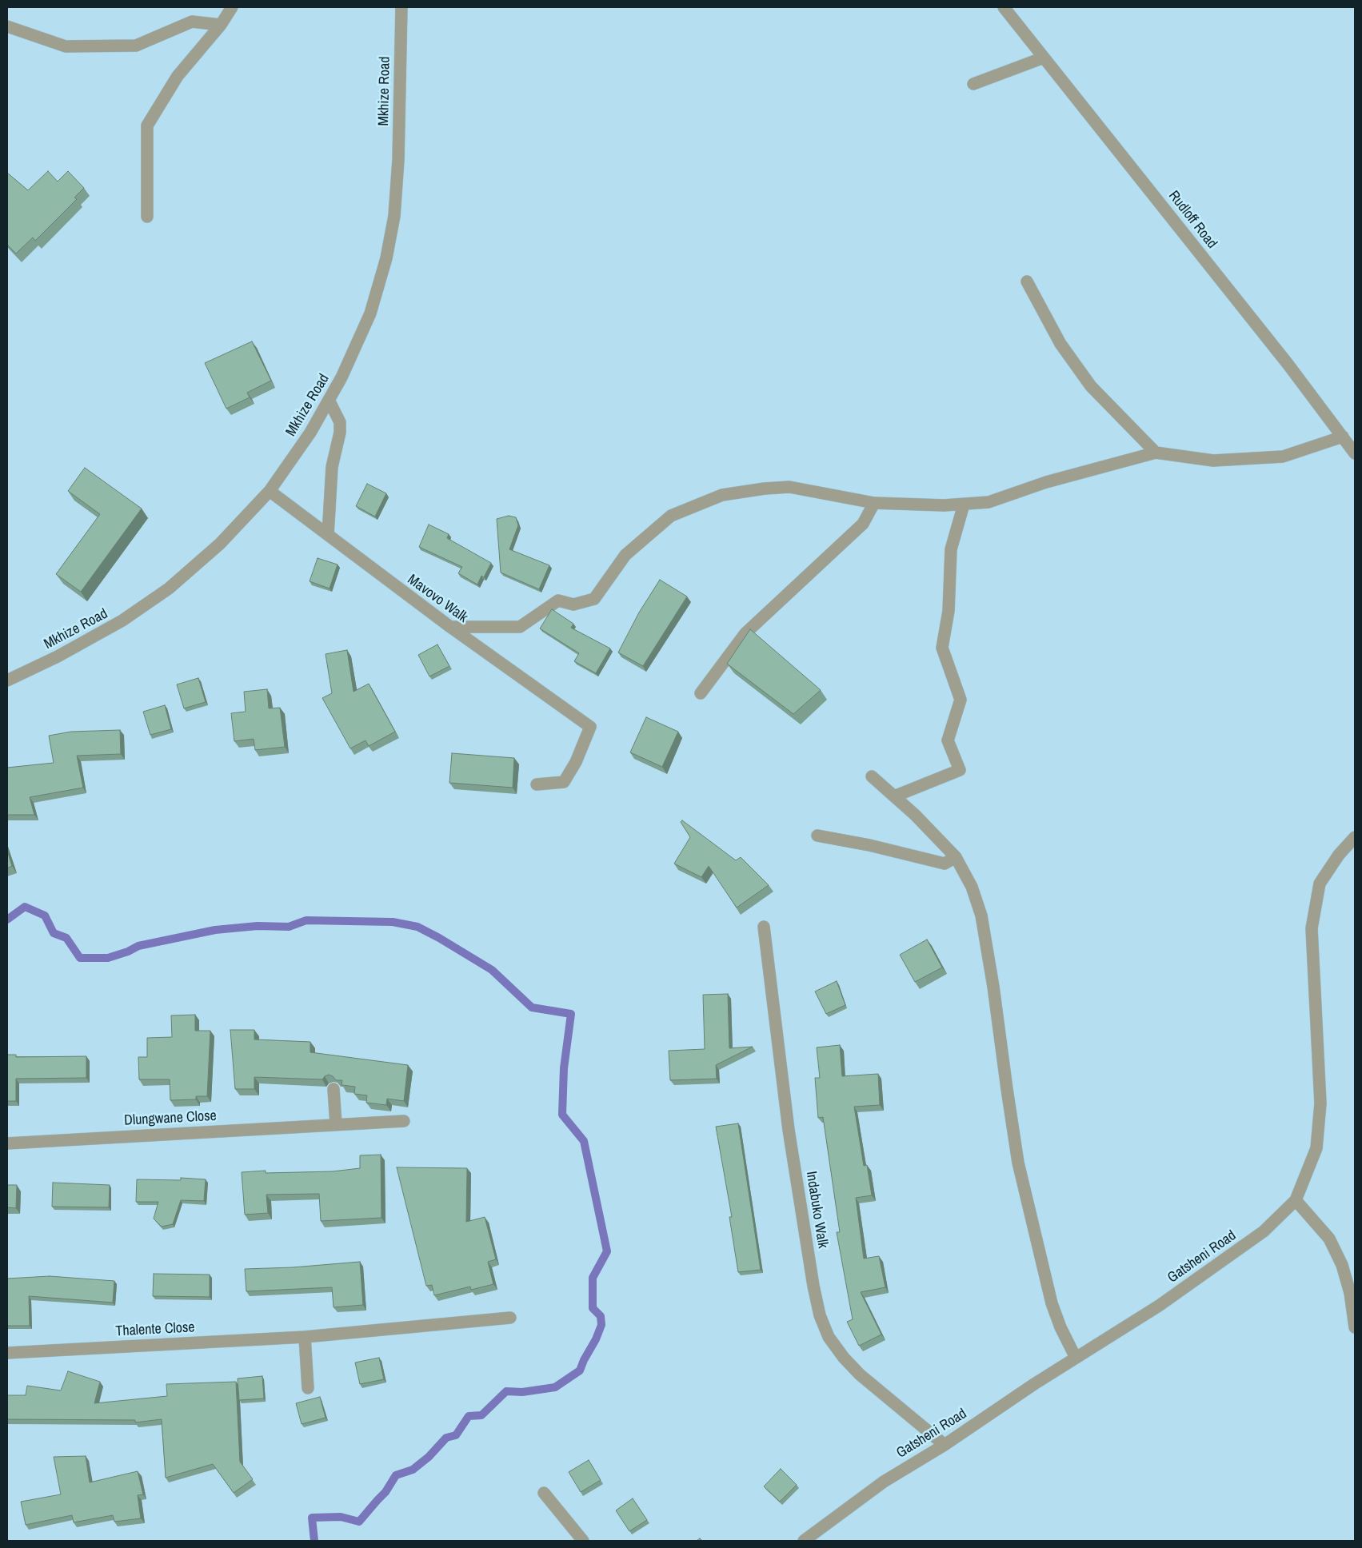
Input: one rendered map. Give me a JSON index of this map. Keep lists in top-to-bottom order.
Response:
{
  "streets": {
    "street": [
      "Mkhize Road",
      "Rudloff Road",
      "Mavovo Walk",
      "Dlungwane Close",
      "Indabuko Walk",
      "Gatsheni Road",
      "Thalente Close"
    ]
  },
  "crossings": [
    ["Mkhize Road", "Mavovo Walk"],
    ["Indabuko Walk", "Gatsheni Road"]
  ]
}
